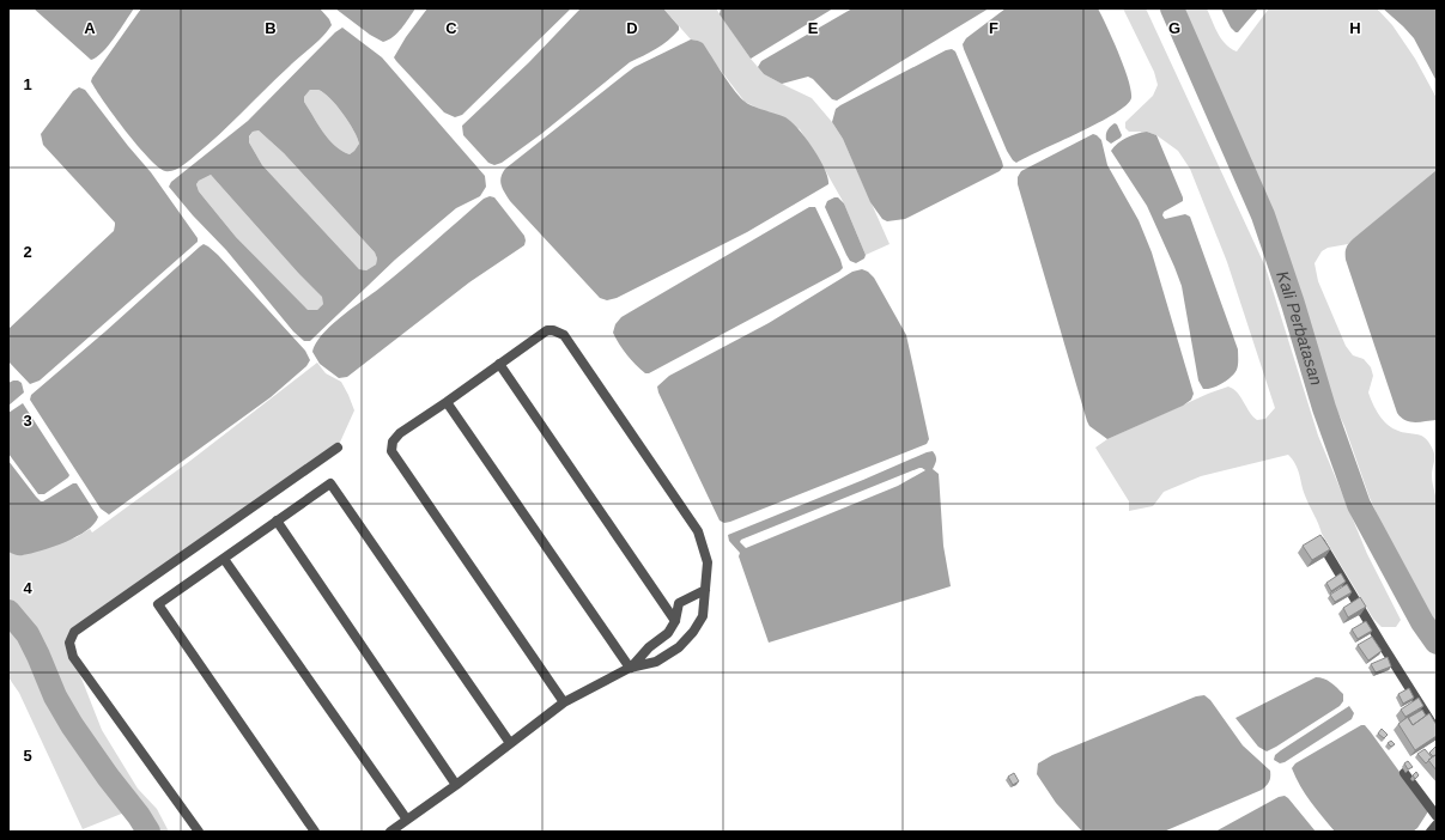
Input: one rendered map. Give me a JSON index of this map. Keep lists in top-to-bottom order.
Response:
{
  "water": ["Kali Perbatasan"],
  "grid": {
    "columns": [
      "A",
      "B",
      "C",
      "D",
      "E",
      "F",
      "G",
      "H"
    ],
    "rows": [
      "1",
      "2",
      "3",
      "4",
      "5"
    ]
  }
}
